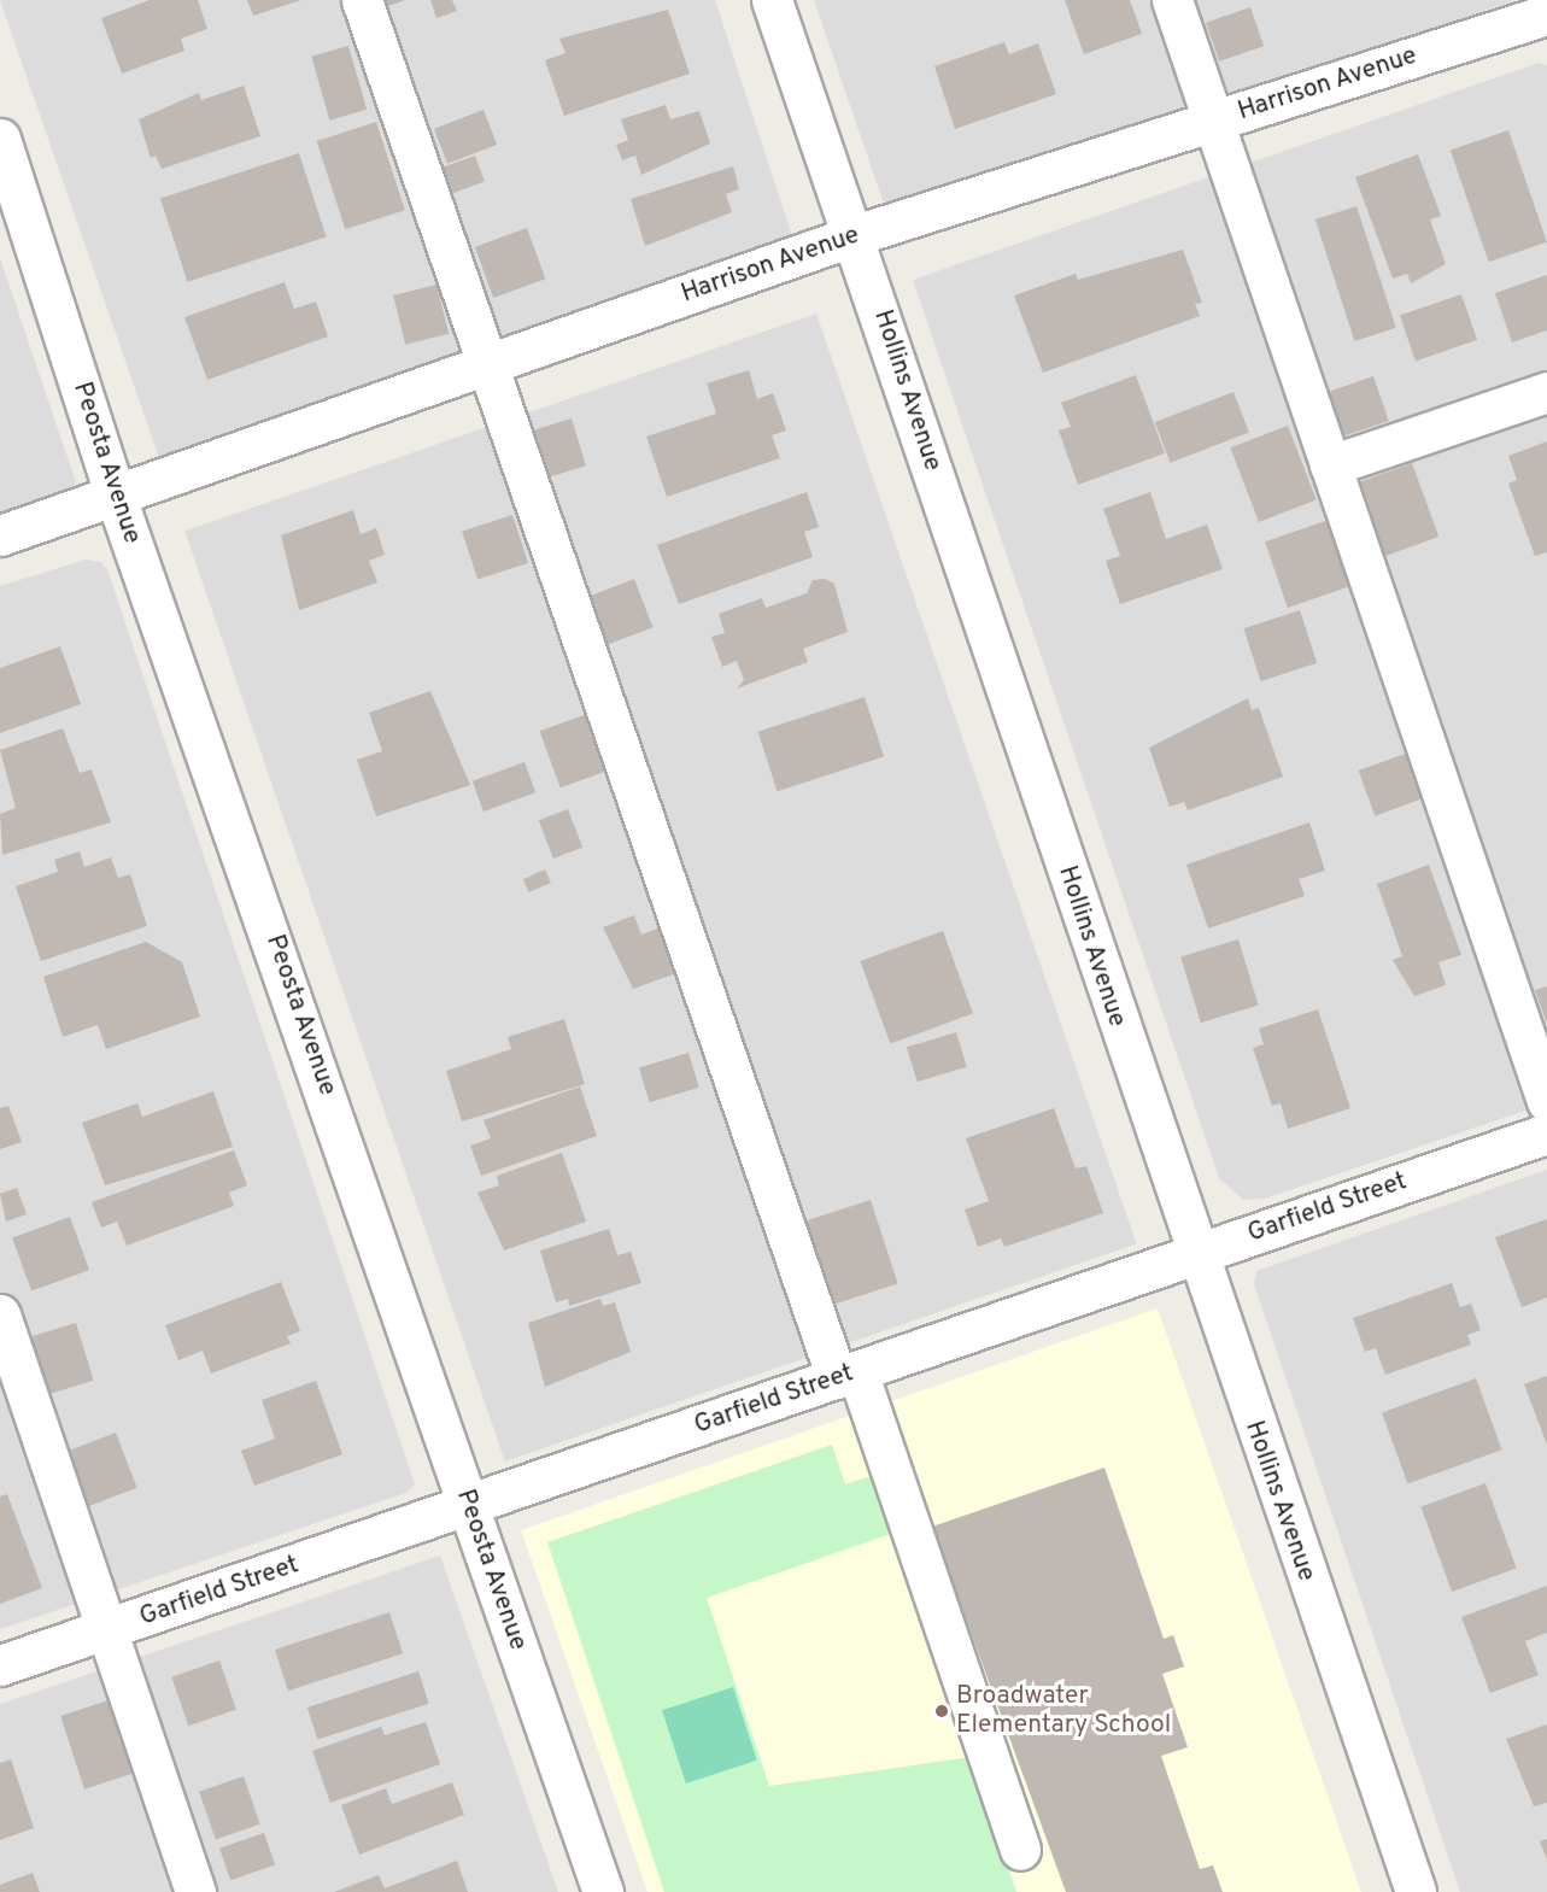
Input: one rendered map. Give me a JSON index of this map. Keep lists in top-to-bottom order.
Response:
{
  "streets": {
    "street": [
      "Harrison Avenue",
      "Hollins Avenue",
      "Peosta Avenue",
      "Garfield Street"
    ]
  },
  "crossings": [
    ["Harrison Avenue", "Hollins Avenue"],
    ["Harrison Avenue", "Peosta Avenue"],
    ["Hollins Avenue", "Garfield Street"],
    ["Peosta Avenue", "Garfield Street"]
  ],
  "places": ["Broadwater Elementary School"]
}
